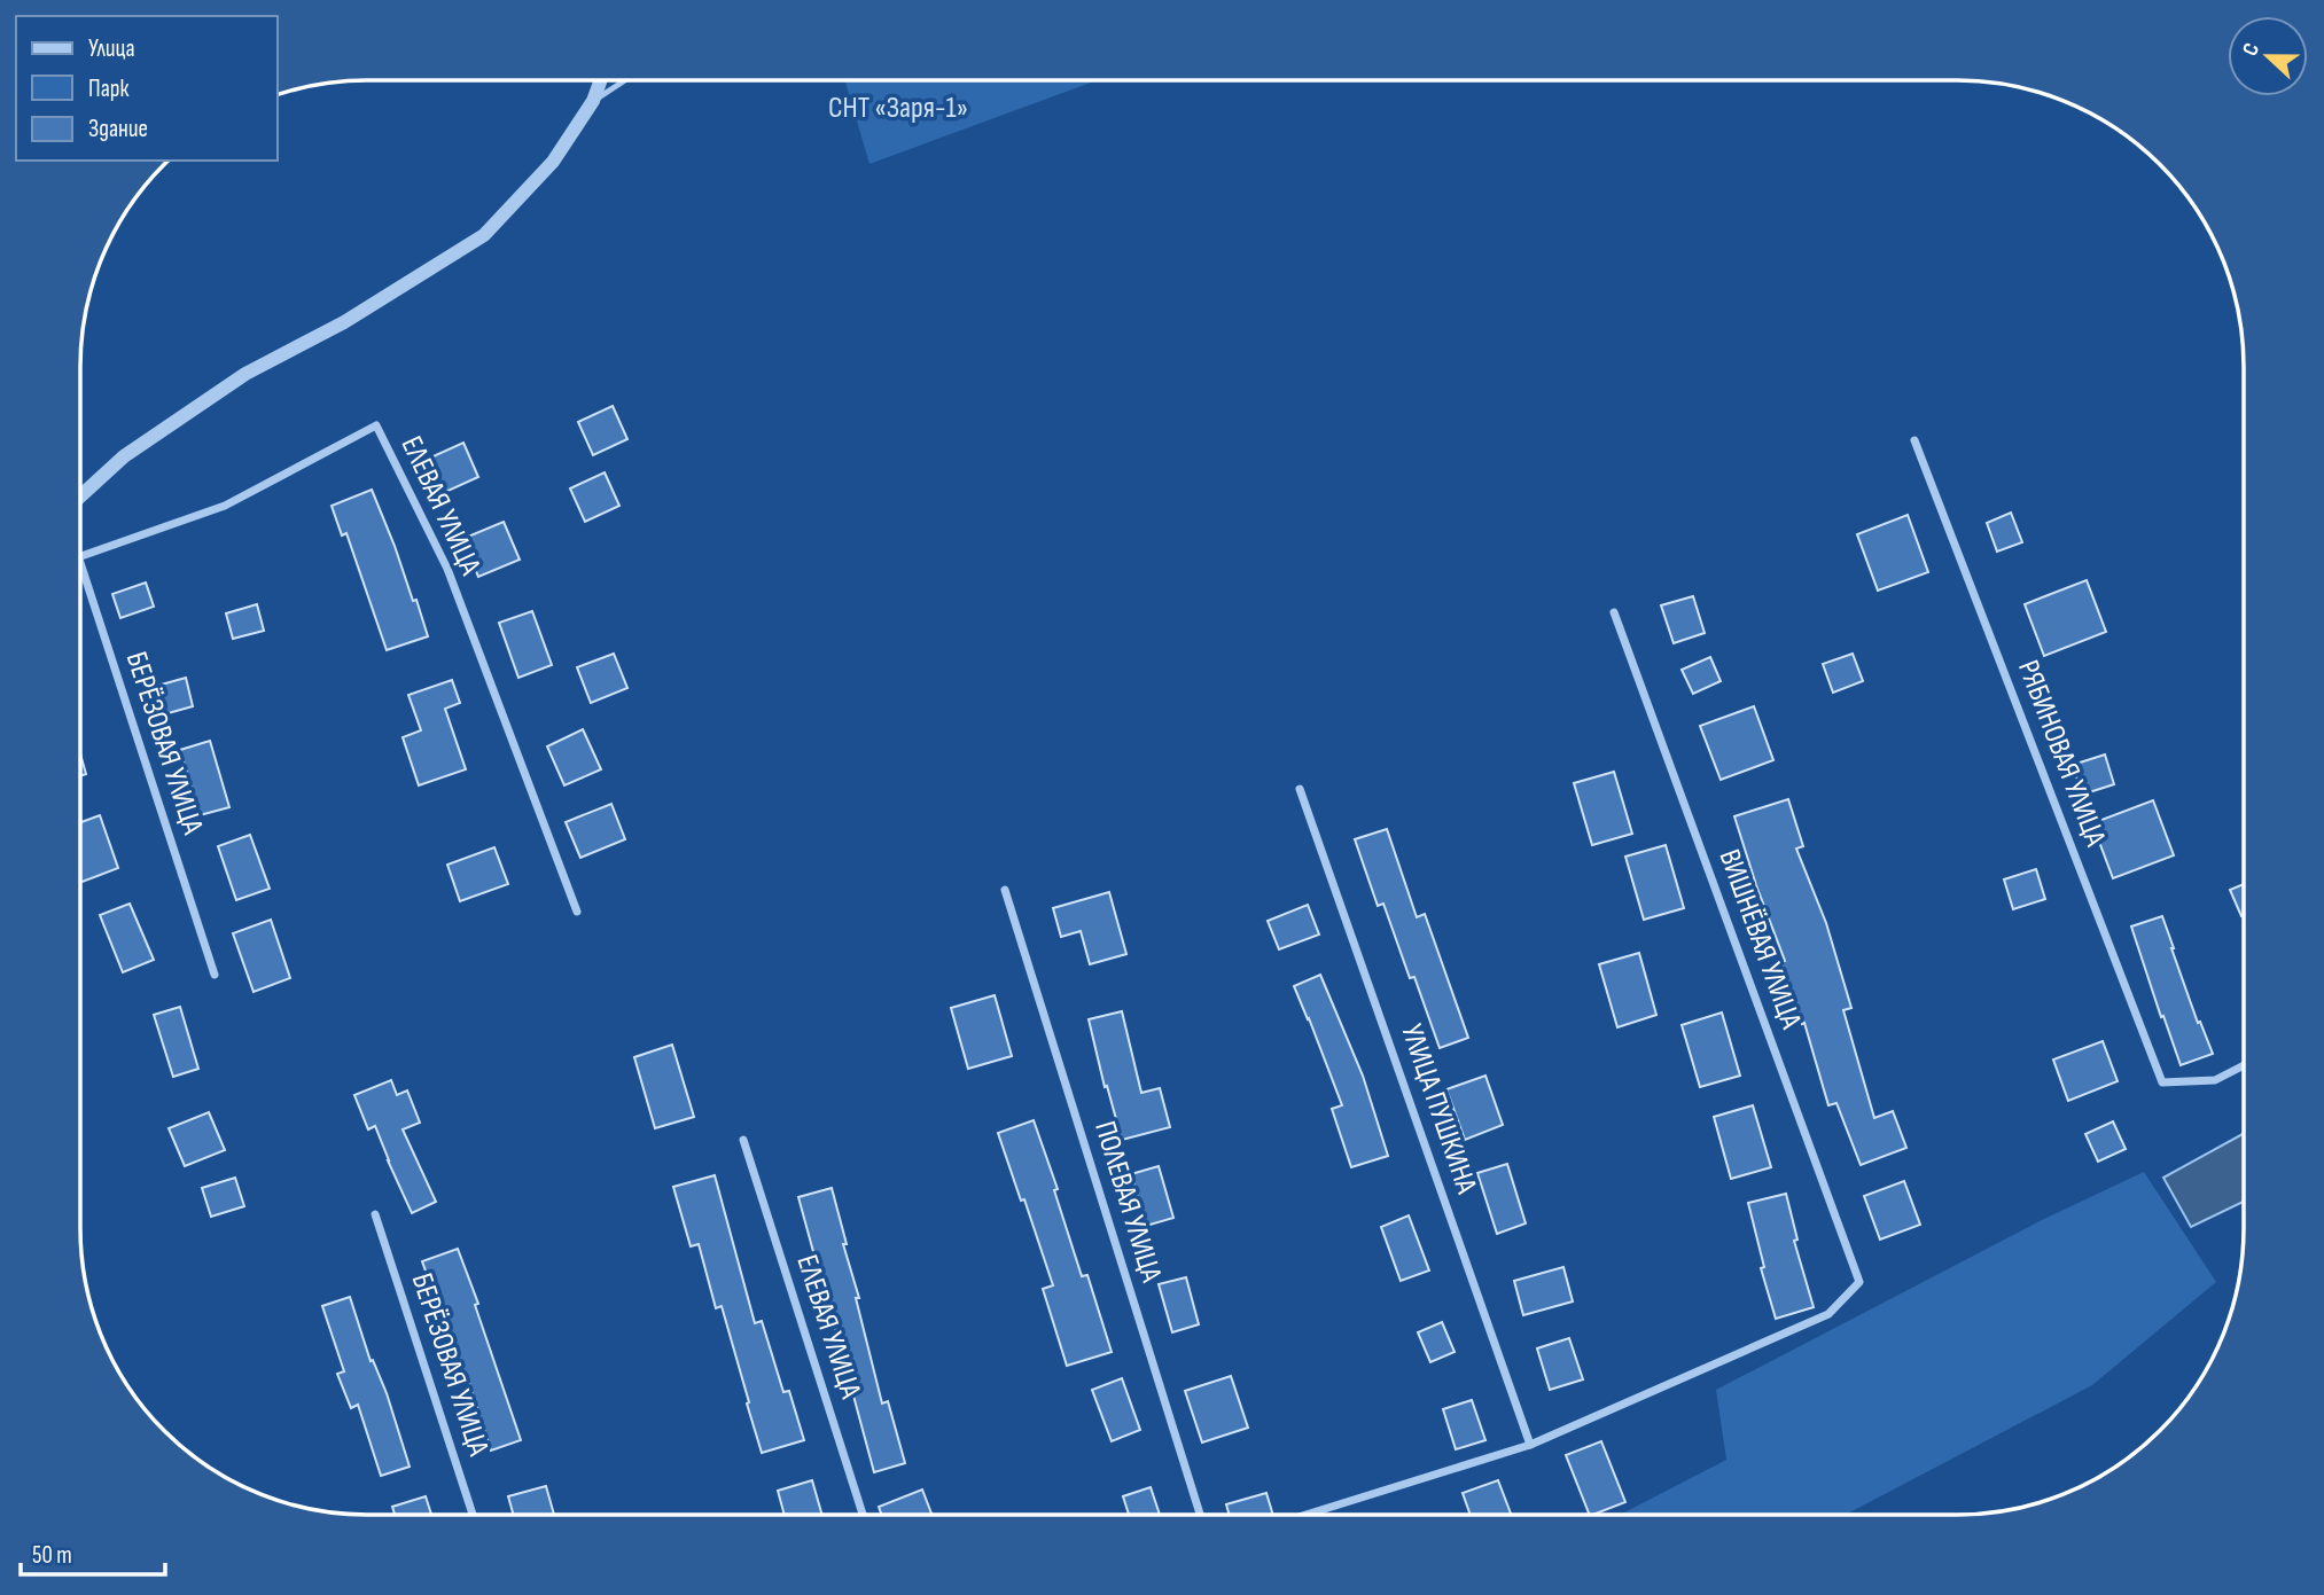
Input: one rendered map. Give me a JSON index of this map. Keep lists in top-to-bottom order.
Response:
{
  "streets": {
    "street": [
      "ЕЛЕВАЯ УЛИЦА",
      "БЕРЁЗОВАЯ УЛИЦА",
      "РЯБИНОВАЯ УЛИЦА",
      "ВИШНЁВАЯ УЛИЦА",
      "УЛИЦА ПУШКИНА",
      "ПОЛЕВАЯ УЛИЦА"
    ]
  },
  "crossings": [
    ["ВИШНЁВАЯ УЛИЦА", "УЛИЦА ПУШКИНА"]
  ],
  "parks": ["СНТ «Заря-1»"],
  "legend": ["Улица", "Парк", "Здание"],
  "scale_bar": "50 m",
  "north": "left"
}
